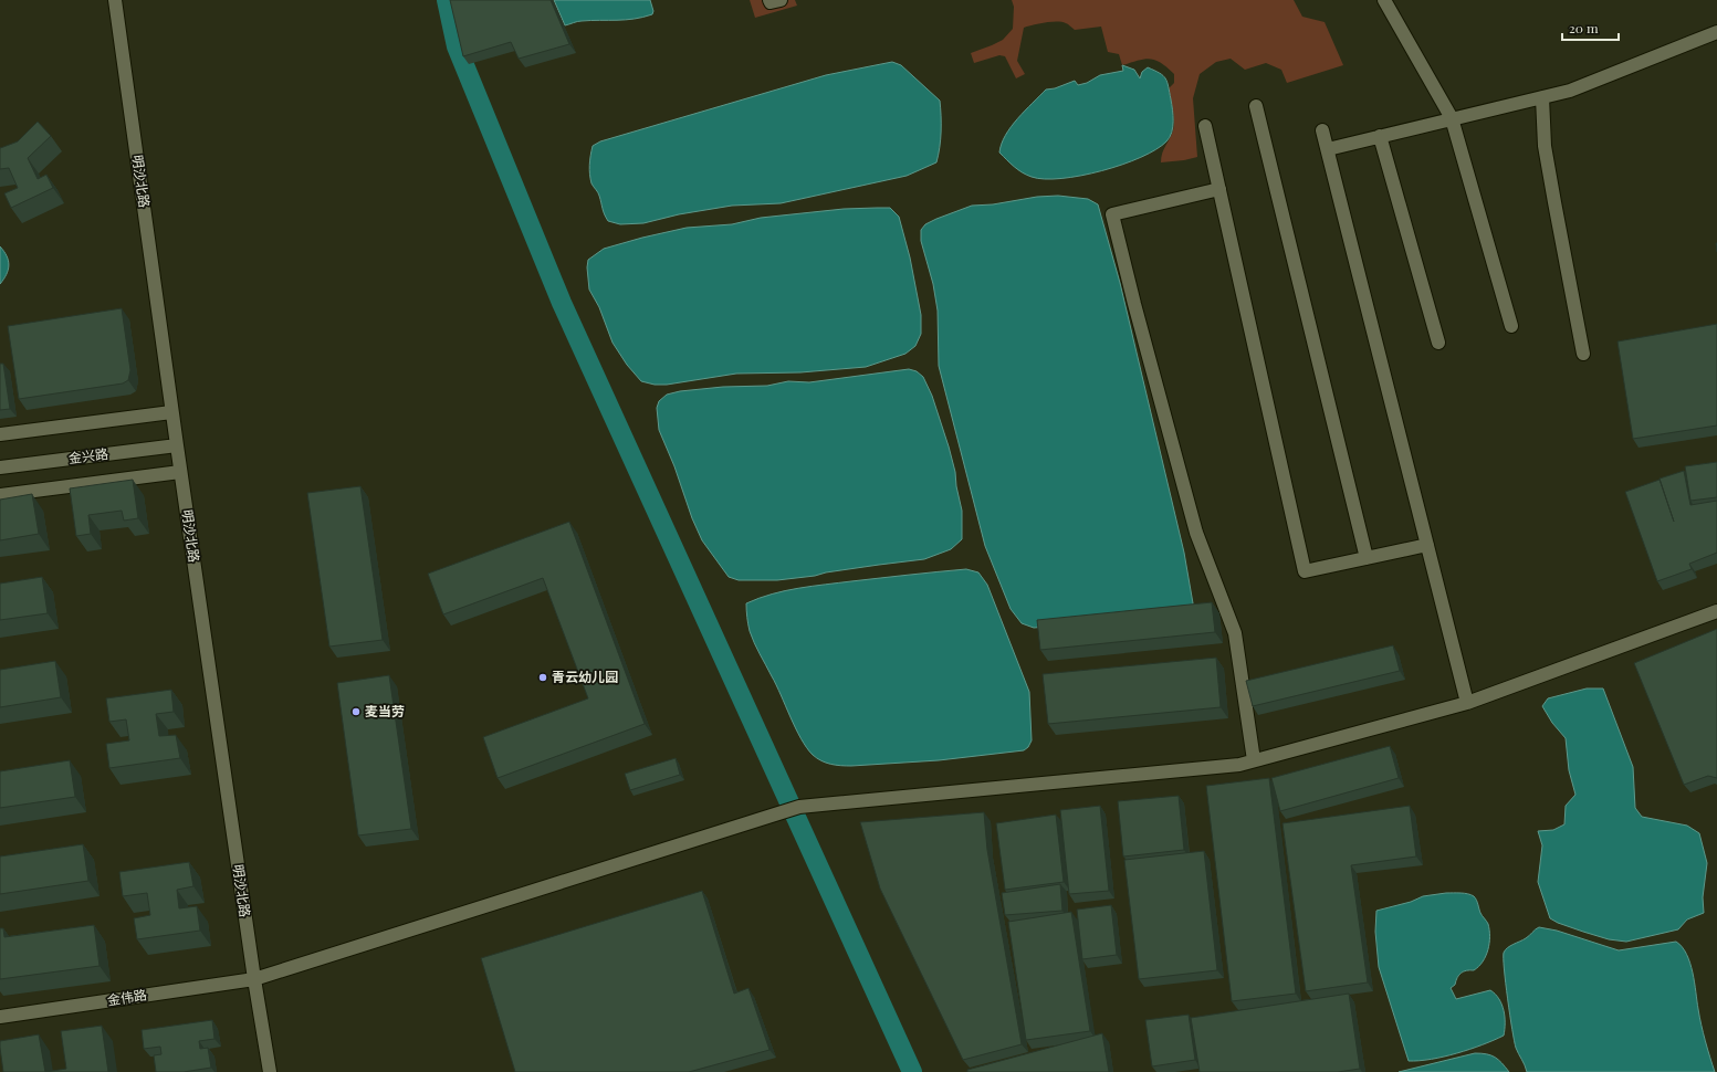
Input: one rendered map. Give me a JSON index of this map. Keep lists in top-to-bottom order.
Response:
{
  "streets": {
    "street": ["明沙北路", "金兴路", "金伟路"]
  },
  "crossings": [
    ["明沙北路", "金兴路"],
    ["明沙北路", "金伟路"]
  ],
  "places": ["青云幼儿园", "麦当劳"],
  "scale_bar": "20 m"
}
